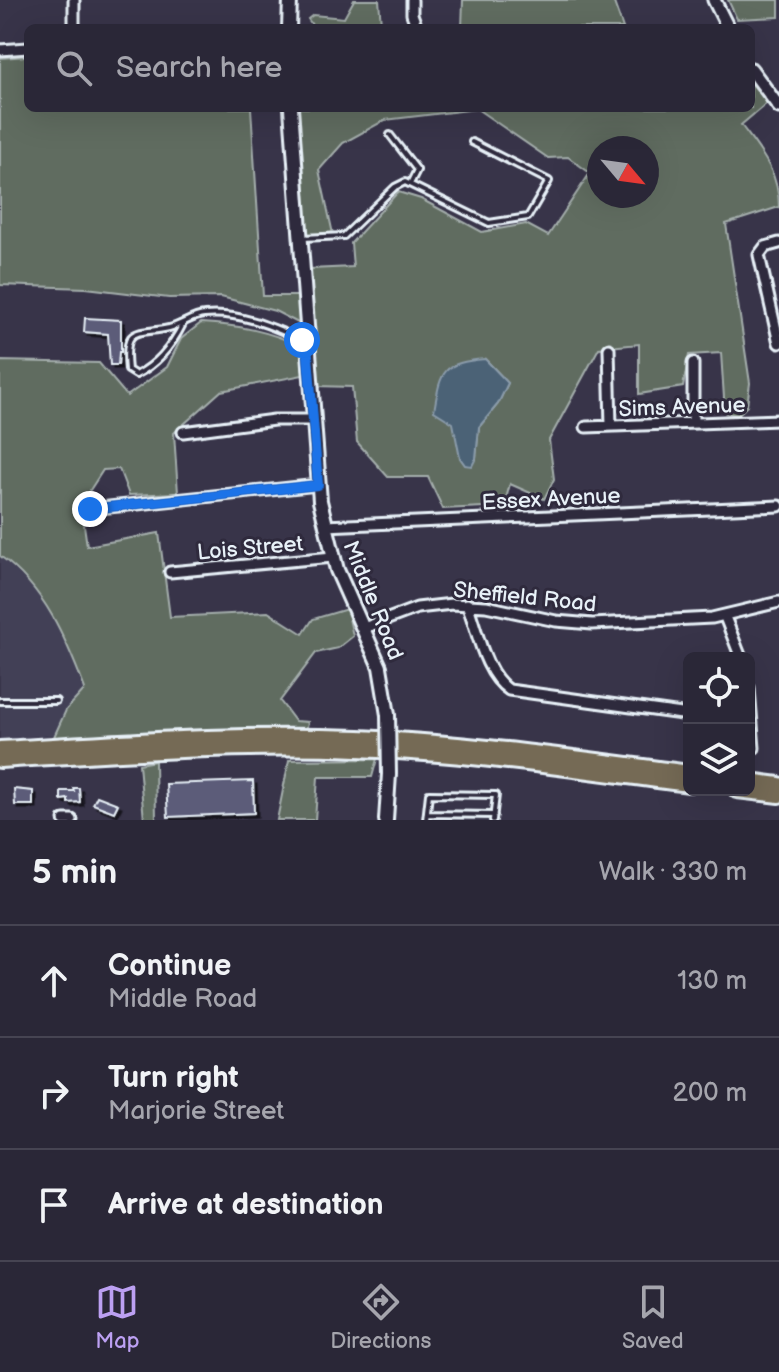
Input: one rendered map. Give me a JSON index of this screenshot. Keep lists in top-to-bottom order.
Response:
{
  "streets": {
    "main road": ["Middle Road"],
    "street": [
      "Sims Avenue",
      "Essex Avenue",
      "Lois Street",
      "Sheffield Road"
    ]
  },
  "crossings": [
    ["Essex Avenue", "Middle Road"],
    ["Lois Street", "Middle Road"],
    ["Sheffield Road", "Middle Road"]
  ],
  "north": "bottom right",
  "page": {
    "search": "Search here",
    "heading": ["5 min", "Walk · 330 m"],
    "list": [
      ["Continue", "Middle Road", "130 m"],
      ["Turn right", "Marjorie Street", "200 m"],
      "Arrive at destination"
    ],
    "nav": ["Map", "Directions", "Saved"]
  }
}
